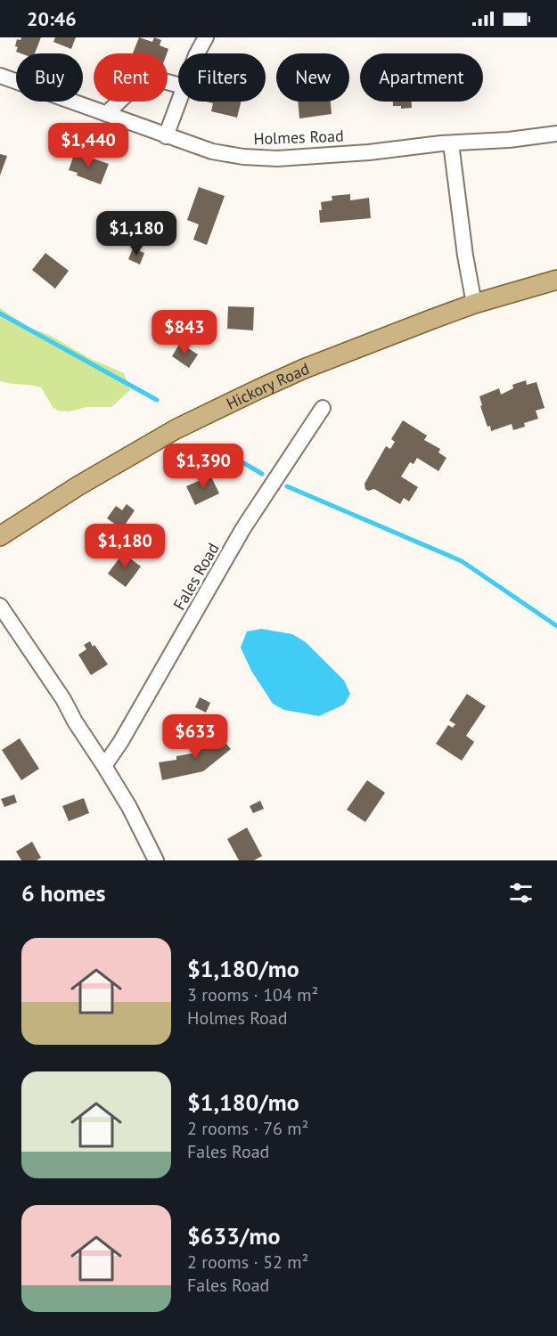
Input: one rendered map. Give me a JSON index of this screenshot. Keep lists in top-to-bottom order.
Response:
{
  "streets": {
    "main road": ["Hickory Road"],
    "street": ["Holmes Road", "Fales Road"]
  },
  "page": {
    "status": "20:46",
    "chip": [
      "Buy",
      "Rent",
      "Filters",
      "New",
      "Apartment"
    ],
    "price": [
      "$1,440",
      "$1,180",
      "$843",
      "$1,390",
      "$1,180",
      "$633"
    ],
    "heading": "6 homes",
    "list": [
      {
        "name": "$1,180/mo",
        "note": "3 rooms · 104 m² · Holmes Road"
      },
      {
        "name": "$1,180/mo",
        "note": "2 rooms · 76 m² · Fales Road"
      },
      {
        "name": "$633/mo",
        "note": "2 rooms · 52 m² · Fales Road"
      }
    ]
  }
}
